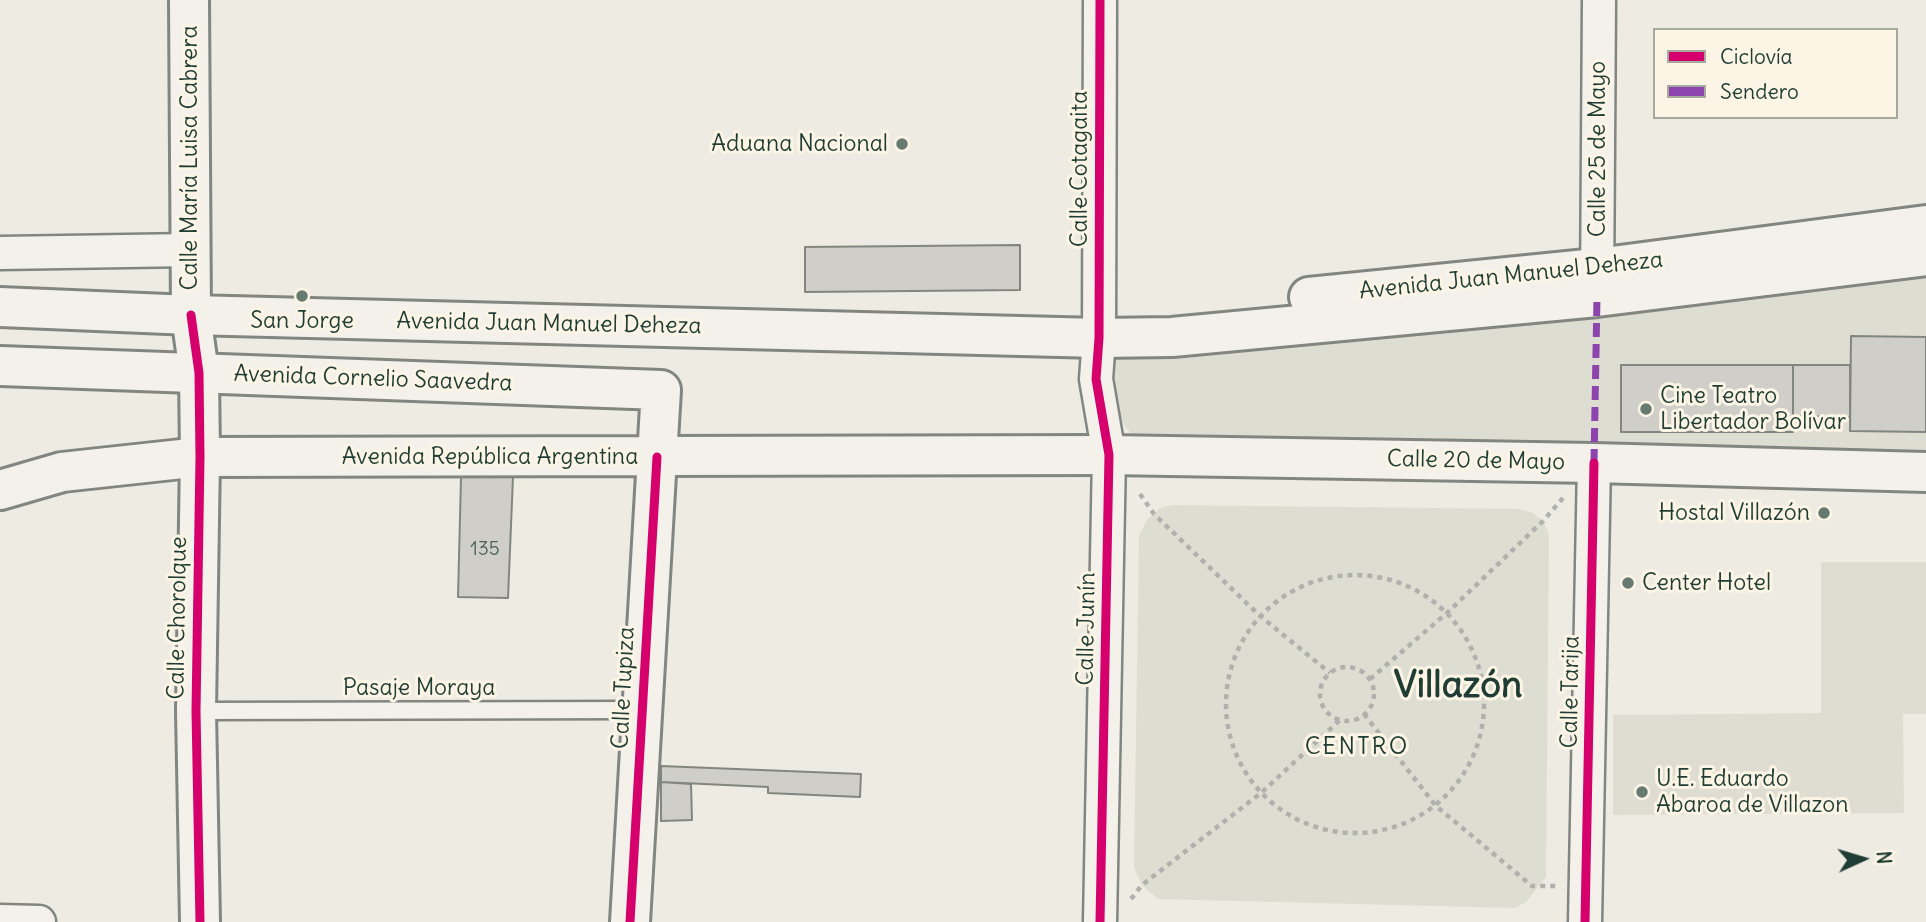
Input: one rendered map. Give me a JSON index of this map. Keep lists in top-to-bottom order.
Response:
{
  "streets": {
    "main road": [
      "Calle María Luisa Cabrera",
      "Avenida Juan Manuel Deheza",
      "Avenida Cornelio Saavedra",
      "Avenida República Argentina",
      "Calle 20 de Mayo",
      "Calle Chorolque",
      "Calle Tupiza"
    ],
    "street": [
      "Calle 25 de Mayo",
      "Calle Cotagaita",
      "Calle Junín",
      "Calle Tarija"
    ],
    "lane": ["Pasaje Moraya"]
  },
  "crossings": [
    ["Calle 25 de Mayo", "Avenida Juan Manuel Deheza"],
    ["Calle María Luisa Cabrera", "Avenida Juan Manuel Deheza"],
    ["Calle María Luisa Cabrera", "Calle Chorolque"],
    ["Calle Cotagaita", "Avenida Juan Manuel Deheza"],
    ["Calle Cotagaita", "Calle Junín"],
    ["Avenida Juan Manuel Deheza", "Calle Chorolque"],
    ["Avenida Juan Manuel Deheza", "Calle Junín"],
    ["Avenida Cornelio Saavedra", "Calle Chorolque"],
    ["Avenida Cornelio Saavedra", "Calle Tupiza"],
    ["Avenida República Argentina", "Calle 20 de Mayo"],
    ["Avenida República Argentina", "Calle Chorolque"],
    ["Avenida República Argentina", "Calle Junín"],
    ["Avenida República Argentina", "Calle Tupiza"],
    ["Calle 20 de Mayo", "Calle Junín"],
    ["Calle 20 de Mayo", "Calle Tarija"],
    ["Calle Chorolque", "Pasaje Moraya"],
    ["Pasaje Moraya", "Calle Tupiza"]
  ],
  "districts": ["Villazón", "CENTRO"],
  "places": [
    "Aduana Nacional",
    "San Jorge",
    "Cine Teatro Libertador Bolívar",
    "Hostal Villazón",
    "Center Hotel",
    "U.E. Eduardo Abaroa de Villazon"
  ],
  "house_numbers": ["135"],
  "legend": ["Ciclovía", "Sendero"],
  "north": "right"
}
